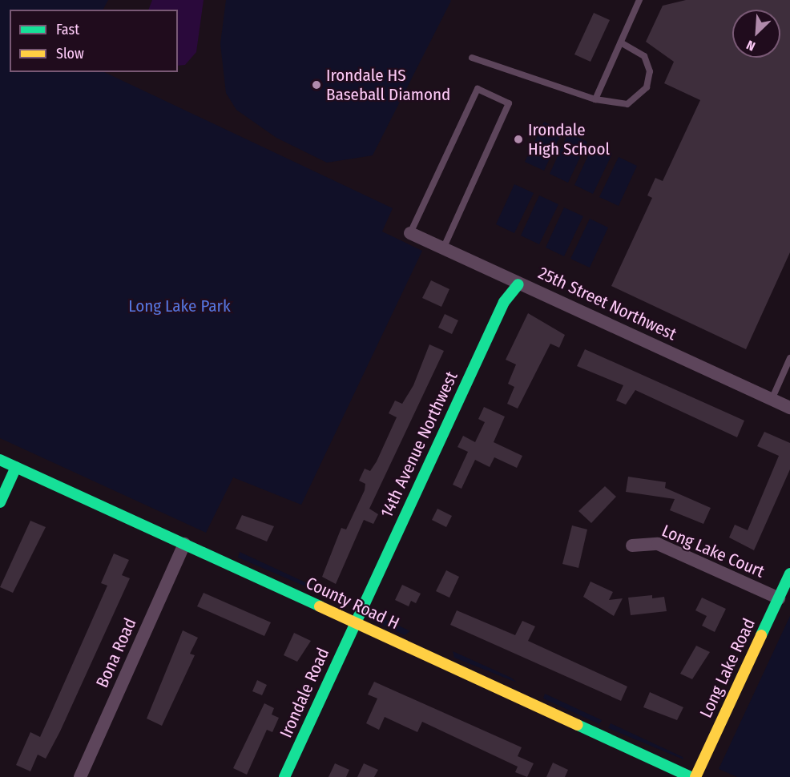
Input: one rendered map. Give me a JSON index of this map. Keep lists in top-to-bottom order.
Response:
{
  "streets": {
    "street": [
      "25th Street Northwest",
      "14th Avenue Northwest",
      "Long Lake Court",
      "County Road H",
      "Bona Road",
      "Long Lake Road",
      "Irondale Road"
    ]
  },
  "crossings": [
    ["25th Street Northwest", "14th Avenue Northwest"],
    ["14th Avenue Northwest", "County Road H"],
    ["14th Avenue Northwest", "Irondale Road"],
    ["Long Lake Court", "Long Lake Road"],
    ["County Road H", "Bona Road"],
    ["County Road H", "Irondale Road"]
  ],
  "parks": ["Long Lake Park"],
  "places": ["Irondale HS Baseball Diamond", "Irondale High School"],
  "legend": ["Fast", "Slow"],
  "north": "bottom left"
}
